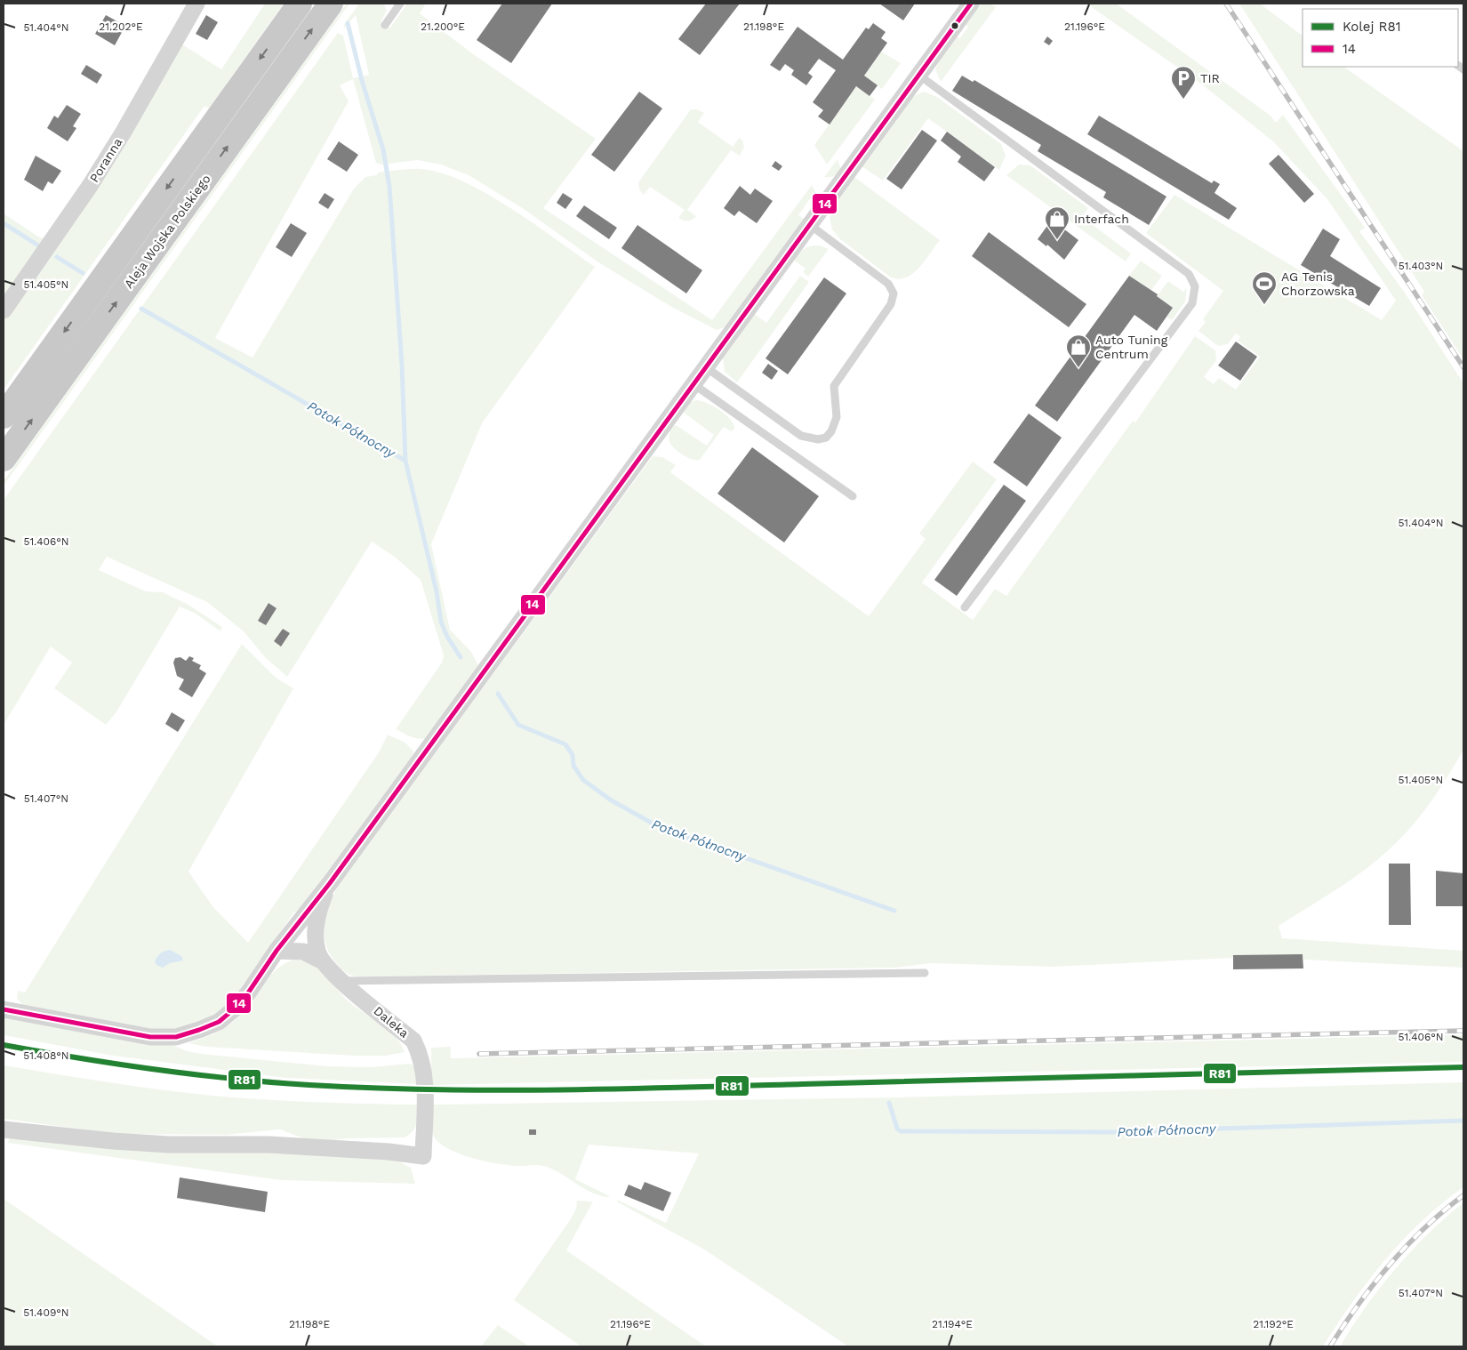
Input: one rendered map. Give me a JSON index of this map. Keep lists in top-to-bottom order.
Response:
{
  "streets": {
    "main road": ["Aleja Wojska Polskiego"],
    "street": ["Poranna", "Daleka"]
  },
  "water": ["Potok Północny"],
  "places": {
    "parking": ["TIR"],
    "shop": ["Interfach", "Auto Tuning Centrum"],
    "sports": ["AG Tenis Chorzowska"]
  },
  "lines": ["transit line 14", "rail line R81"],
  "legend": ["Kolej R81", "14"],
  "coordinates": [
    "21.198°E",
    "21.196°E",
    "21.202°E",
    "21.200°E",
    "51.404°N",
    "51.403°N",
    "51.405°N",
    "51.406°N",
    "51.407°N",
    "51.408°N",
    "51.409°N",
    "21.194°E",
    "21.192°E"
  ]
}
